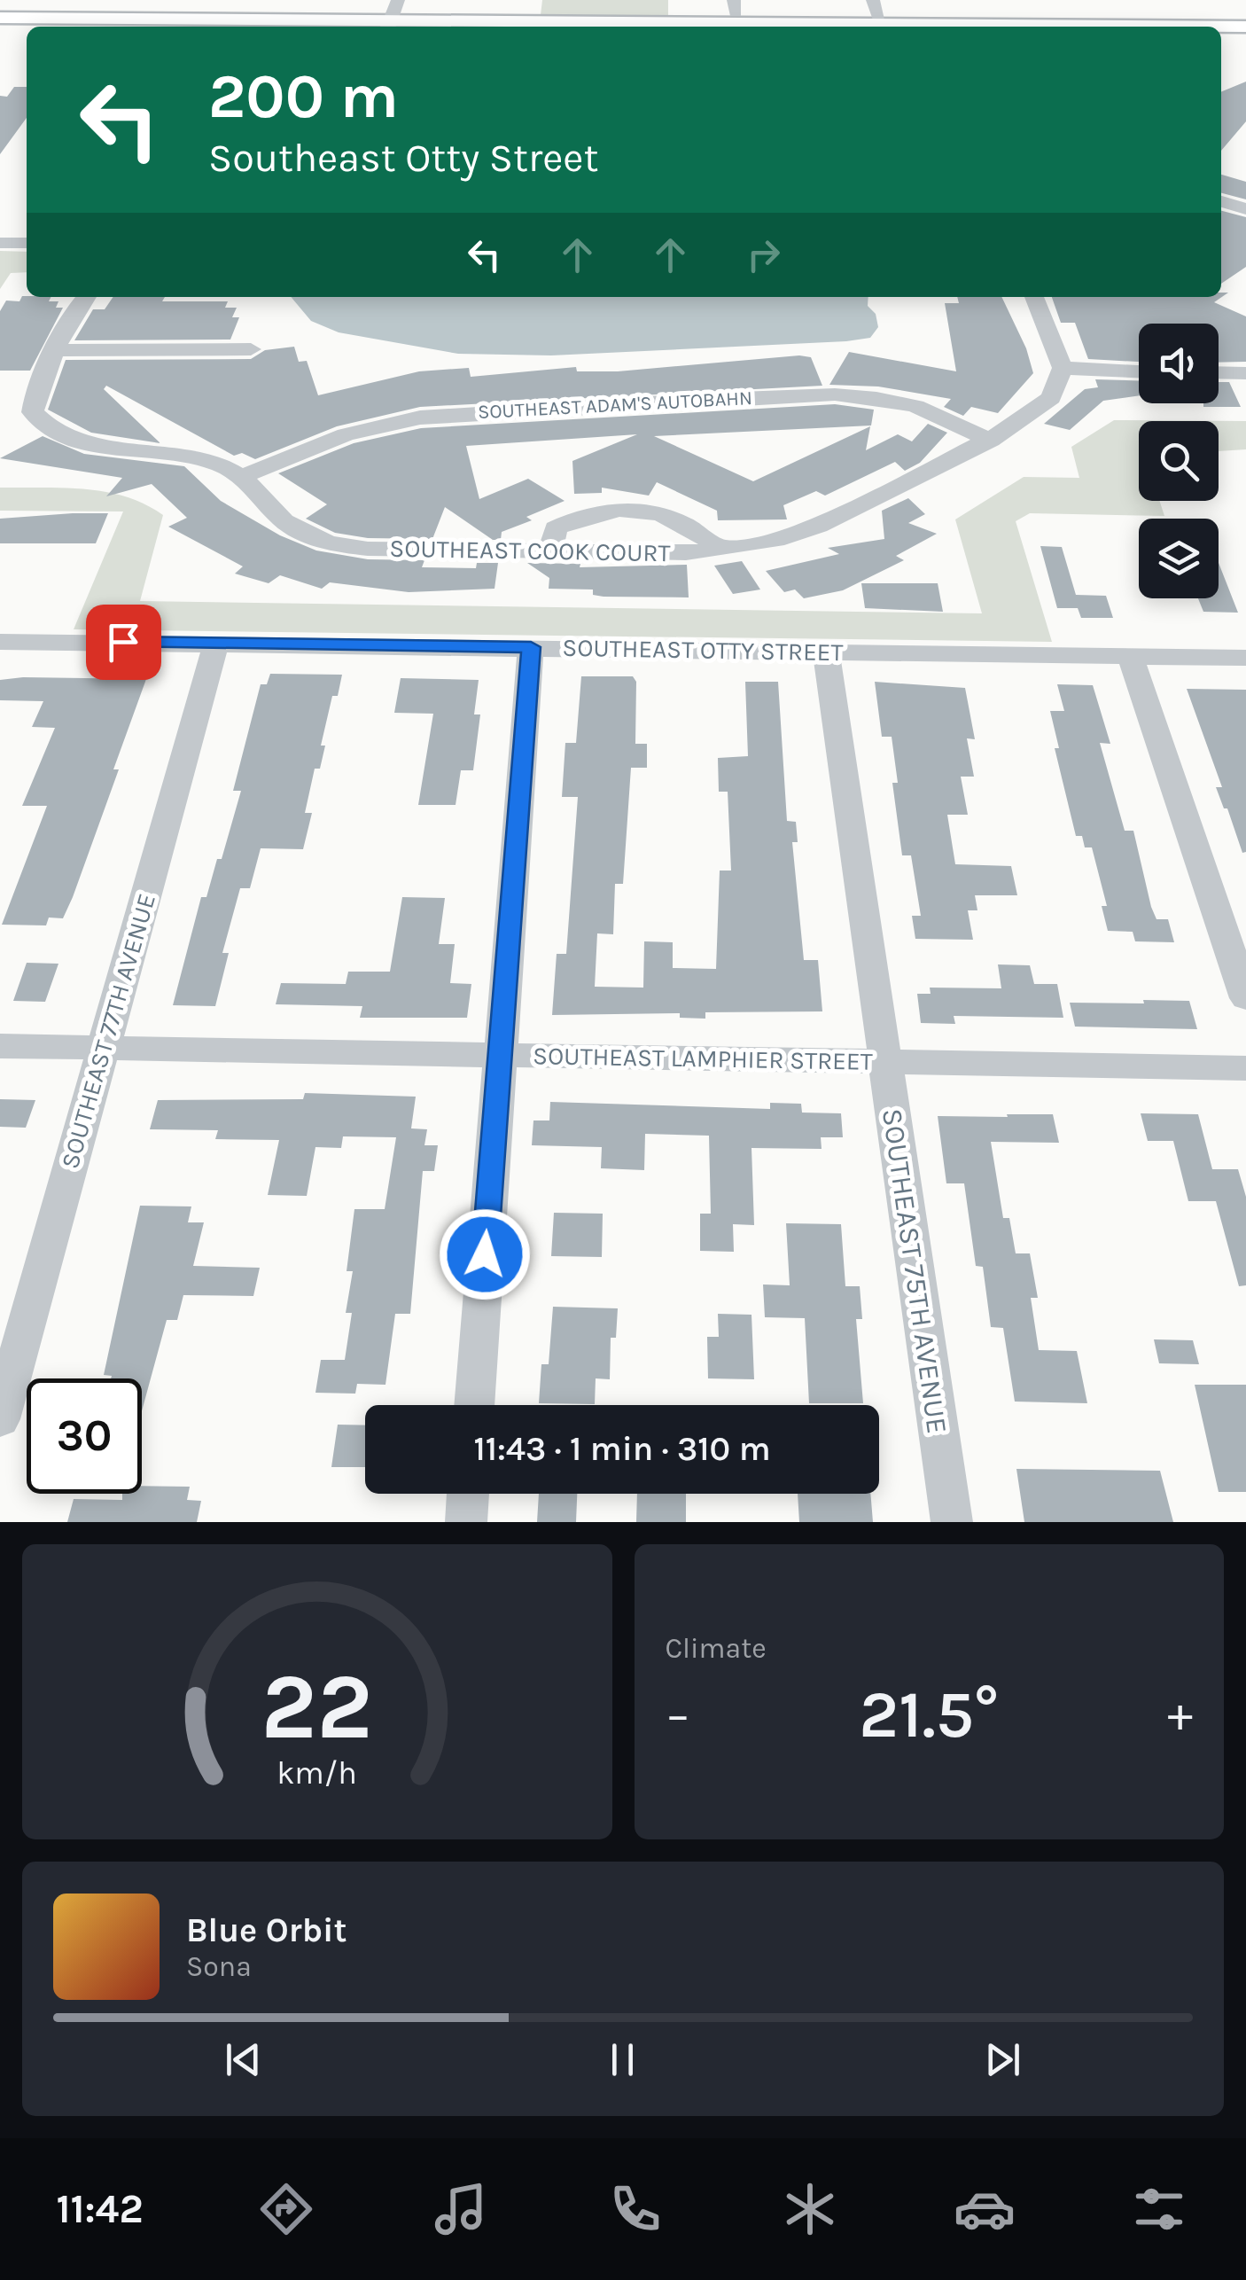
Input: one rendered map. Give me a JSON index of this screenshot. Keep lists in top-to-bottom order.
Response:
{
  "streets": {
    "street": [
      "SOUTHEAST ADAM'S AUTOBAHN",
      "SOUTHEAST COOK COURT",
      "SOUTHEAST OTTY STREET",
      "SOUTHEAST 77TH AVENUE",
      "SOUTHEAST LAMPHIER STREET",
      "SOUTHEAST 75TH AVENUE"
    ]
  },
  "crossings": [
    ["SOUTHEAST ADAM'S AUTOBAHN", "SOUTHEAST COOK COURT"],
    ["SOUTHEAST OTTY STREET", "SOUTHEAST 77TH AVENUE"],
    ["SOUTHEAST OTTY STREET", "SOUTHEAST 75TH AVENUE"],
    ["SOUTHEAST 77TH AVENUE", "SOUTHEAST LAMPHIER STREET"],
    ["SOUTHEAST LAMPHIER STREET", "SOUTHEAST 75TH AVENUE"]
  ],
  "page": {
    "turn": ["200 m", "Southeast Otty Street"],
    "limit": "30",
    "trip": "11:43 · 1 min · 310 m",
    "tile": "Climate",
    "heat": ["−", "21.5°", "+"],
    "song": ["Blue Orbit", "Sona"],
    "tabs": "11:42",
    "gauge": ["22", "km/h"]
  }
}
